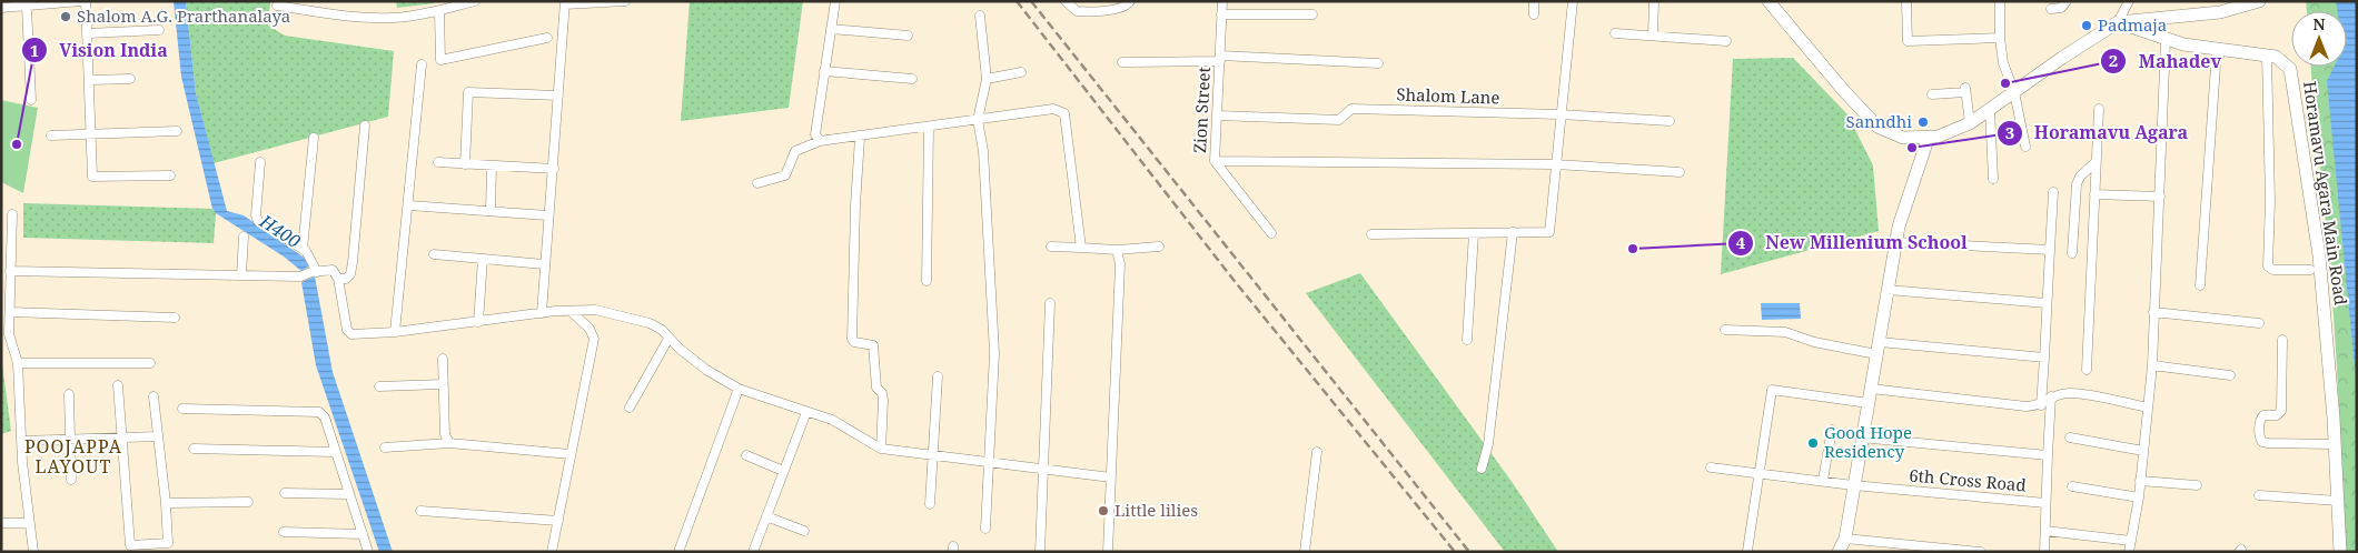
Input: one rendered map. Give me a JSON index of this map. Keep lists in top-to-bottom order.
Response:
{
  "streets": {
    "street": [
      "Shalom Lane",
      "Zion Street",
      "Horamavu Agara Main Road",
      "6th Cross Road"
    ]
  },
  "crossings": [
    ["Shalom Lane", "Zion Street"]
  ],
  "districts": ["POOJAPPA LAYOUT"],
  "water": ["H400"],
  "places": [
    "Shalom A.G. Prarthanalaya",
    "Padmaja",
    "Mahadev",
    "Sanndhi",
    "Vision India",
    "Horamavu Agara",
    "New Millenium School",
    "Good Hope Residency",
    "Little lilies"
  ],
  "north": "top"
}
